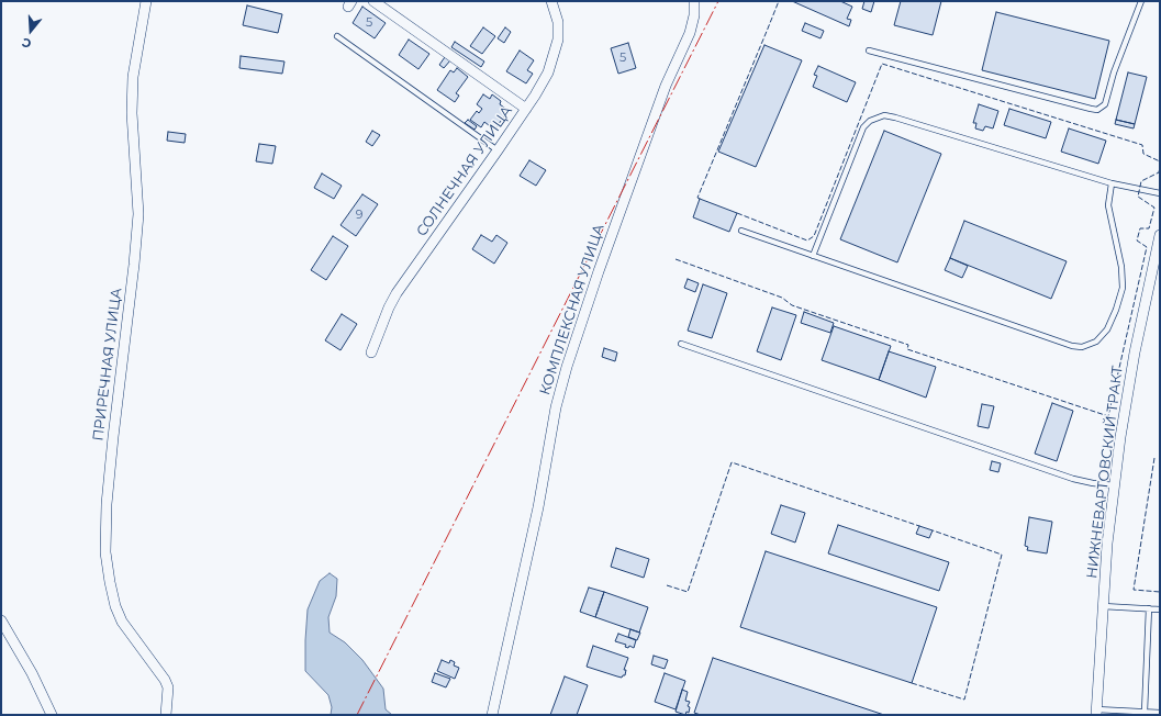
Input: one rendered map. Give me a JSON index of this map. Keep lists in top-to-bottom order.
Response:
{
  "streets": {
    "street": [
      "СОЛНЕЧНАЯ УЛИЦА",
      "КОМПЛЕКСНАЯ УЛИЦА",
      "ПРИРЕЧНАЯ УЛИЦА",
      "НИЖНЕВАРТОВСКИЙ ТРАКТ"
    ]
  },
  "house_numbers": ["5", "5", "9"],
  "north": "bottom"
}
